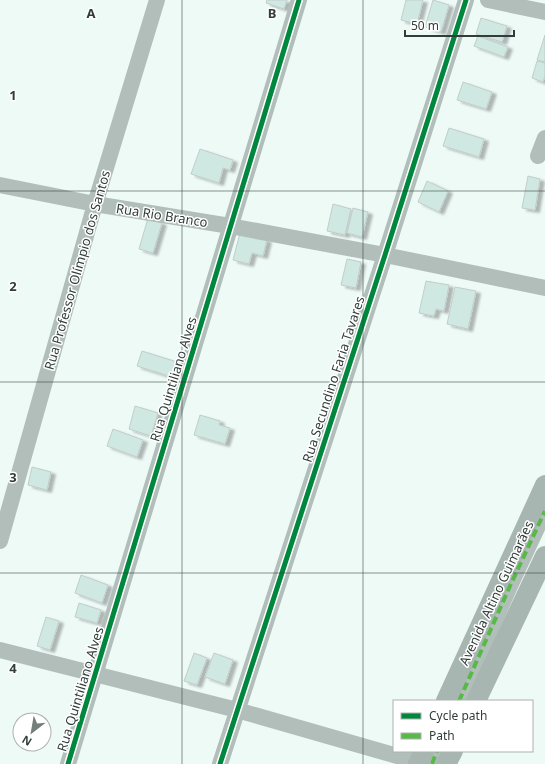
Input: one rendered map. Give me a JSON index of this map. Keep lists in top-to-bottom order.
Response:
{
  "streets": {
    "main road": ["Avenida Altino Guimarães"],
    "street": [
      "Rua Rio Branco",
      "Rua Professor Olímpio dos Santos",
      "Rua Quintiliano Alves",
      "Rua Secundino Faria Tavares"
    ]
  },
  "crossings": [
    ["Rua Rio Branco", "Rua Professor Olímpio dos Santos"],
    ["Rua Rio Branco", "Rua Quintiliano Alves"],
    ["Rua Rio Branco", "Rua Secundino Faria Tavares"]
  ],
  "legend": ["Cycle path", "Path"],
  "scale_bar": "50 m",
  "north": "bottom left",
  "grid": {
    "columns": ["A", "B"],
    "rows": [
      "1",
      "2",
      "3",
      "4"
    ]
  }
}
